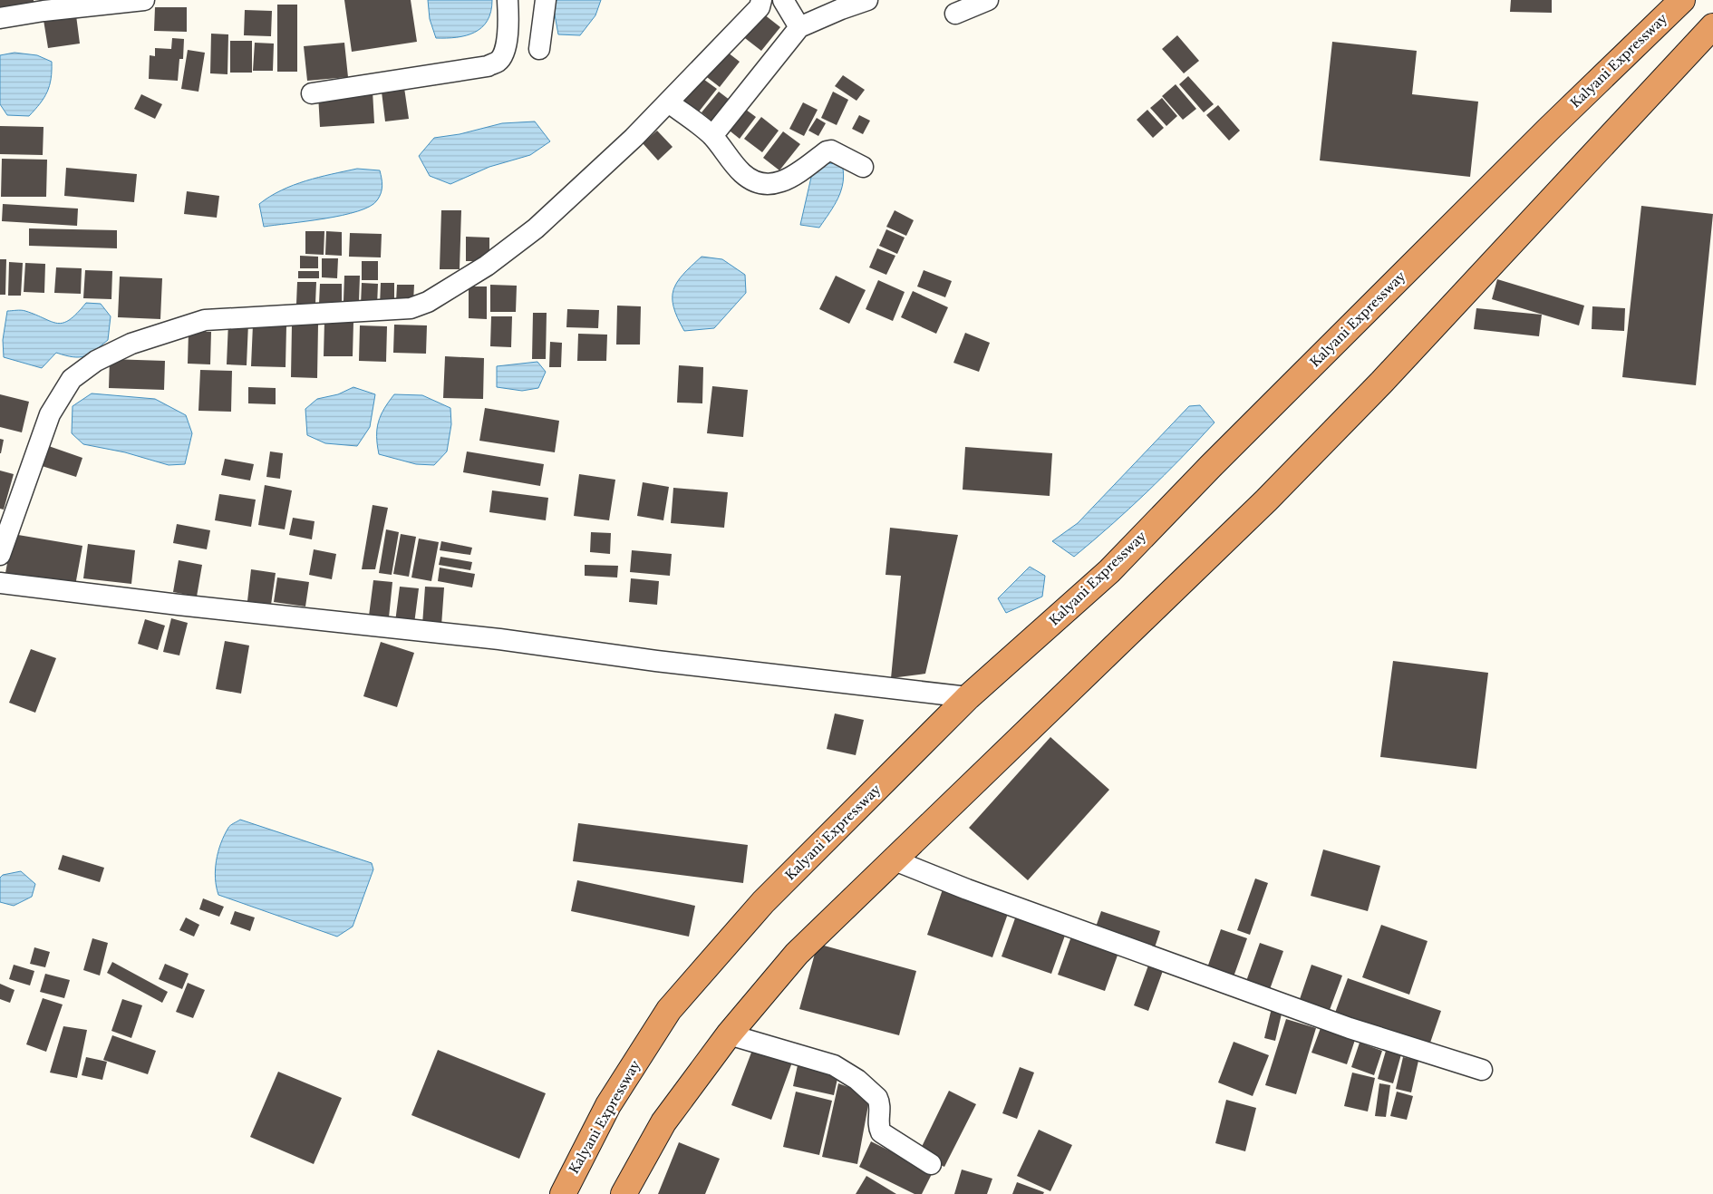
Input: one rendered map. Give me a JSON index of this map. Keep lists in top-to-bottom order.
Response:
{
  "streets": {
    "highway": ["Kalyani Expressway"]
  }
}
